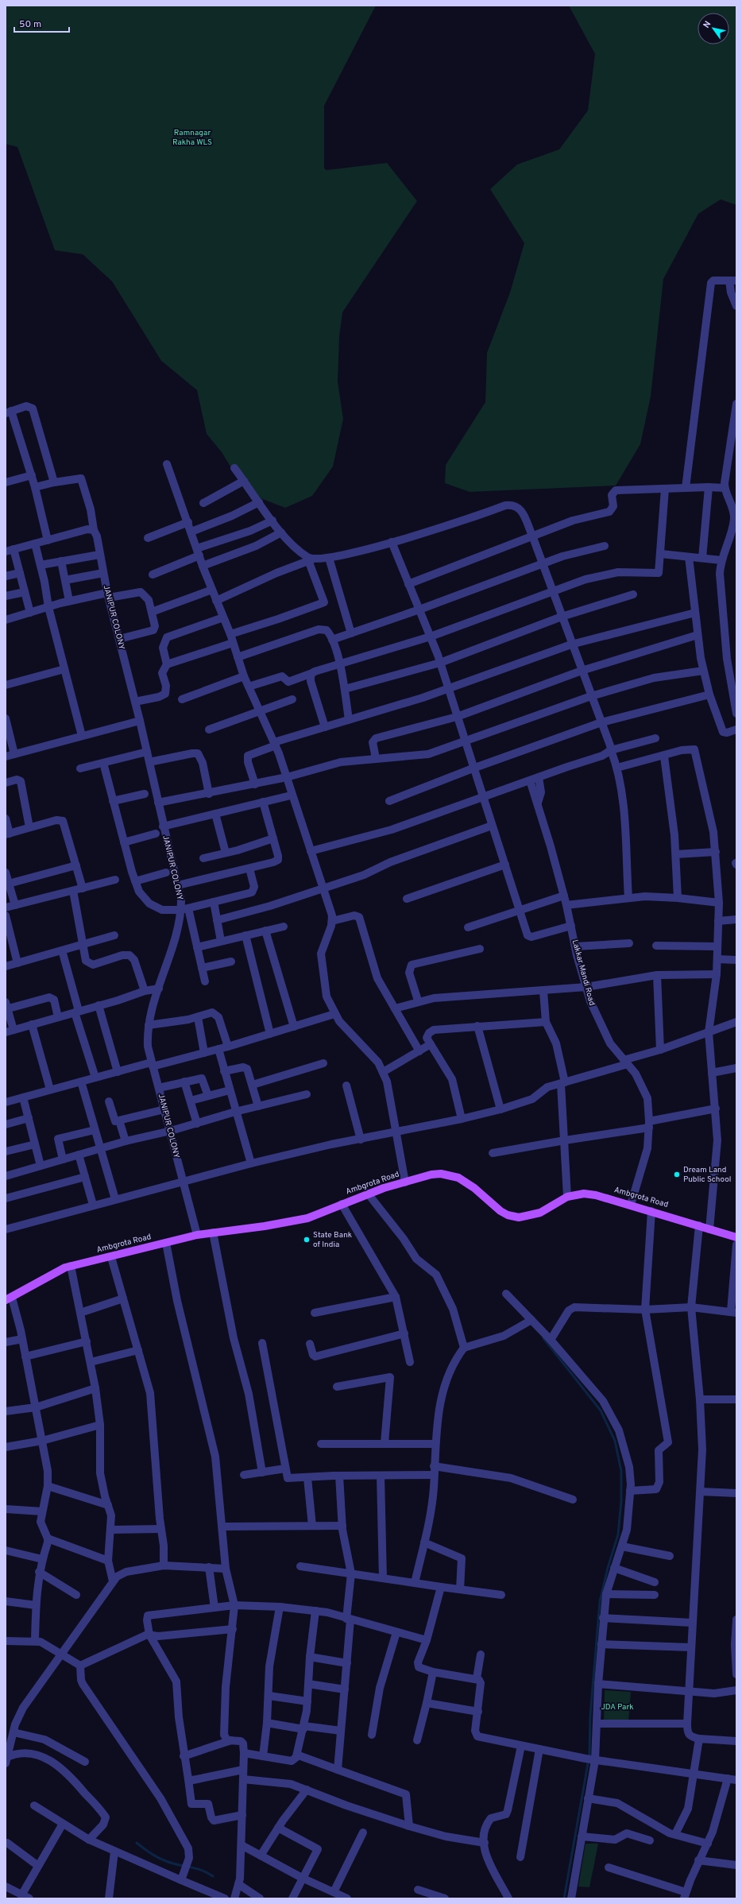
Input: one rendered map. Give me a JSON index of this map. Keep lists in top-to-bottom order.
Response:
{
  "streets": {
    "main road": ["Ambgrota Road"],
    "street": ["JANIPUR COLONY", "Lakkar Mandi Road"]
  },
  "crossings": [
    ["JANIPUR COLONY", "Ambgrota Road"],
    ["Lakkar Mandi Road", "Ambgrota Road"]
  ],
  "parks": ["Ramnagar Rakha WLS", "JDA Park"],
  "places": ["Dream Land Public School", "State Bank of India"],
  "scale_bar": "50 m",
  "north": "top left"
}
